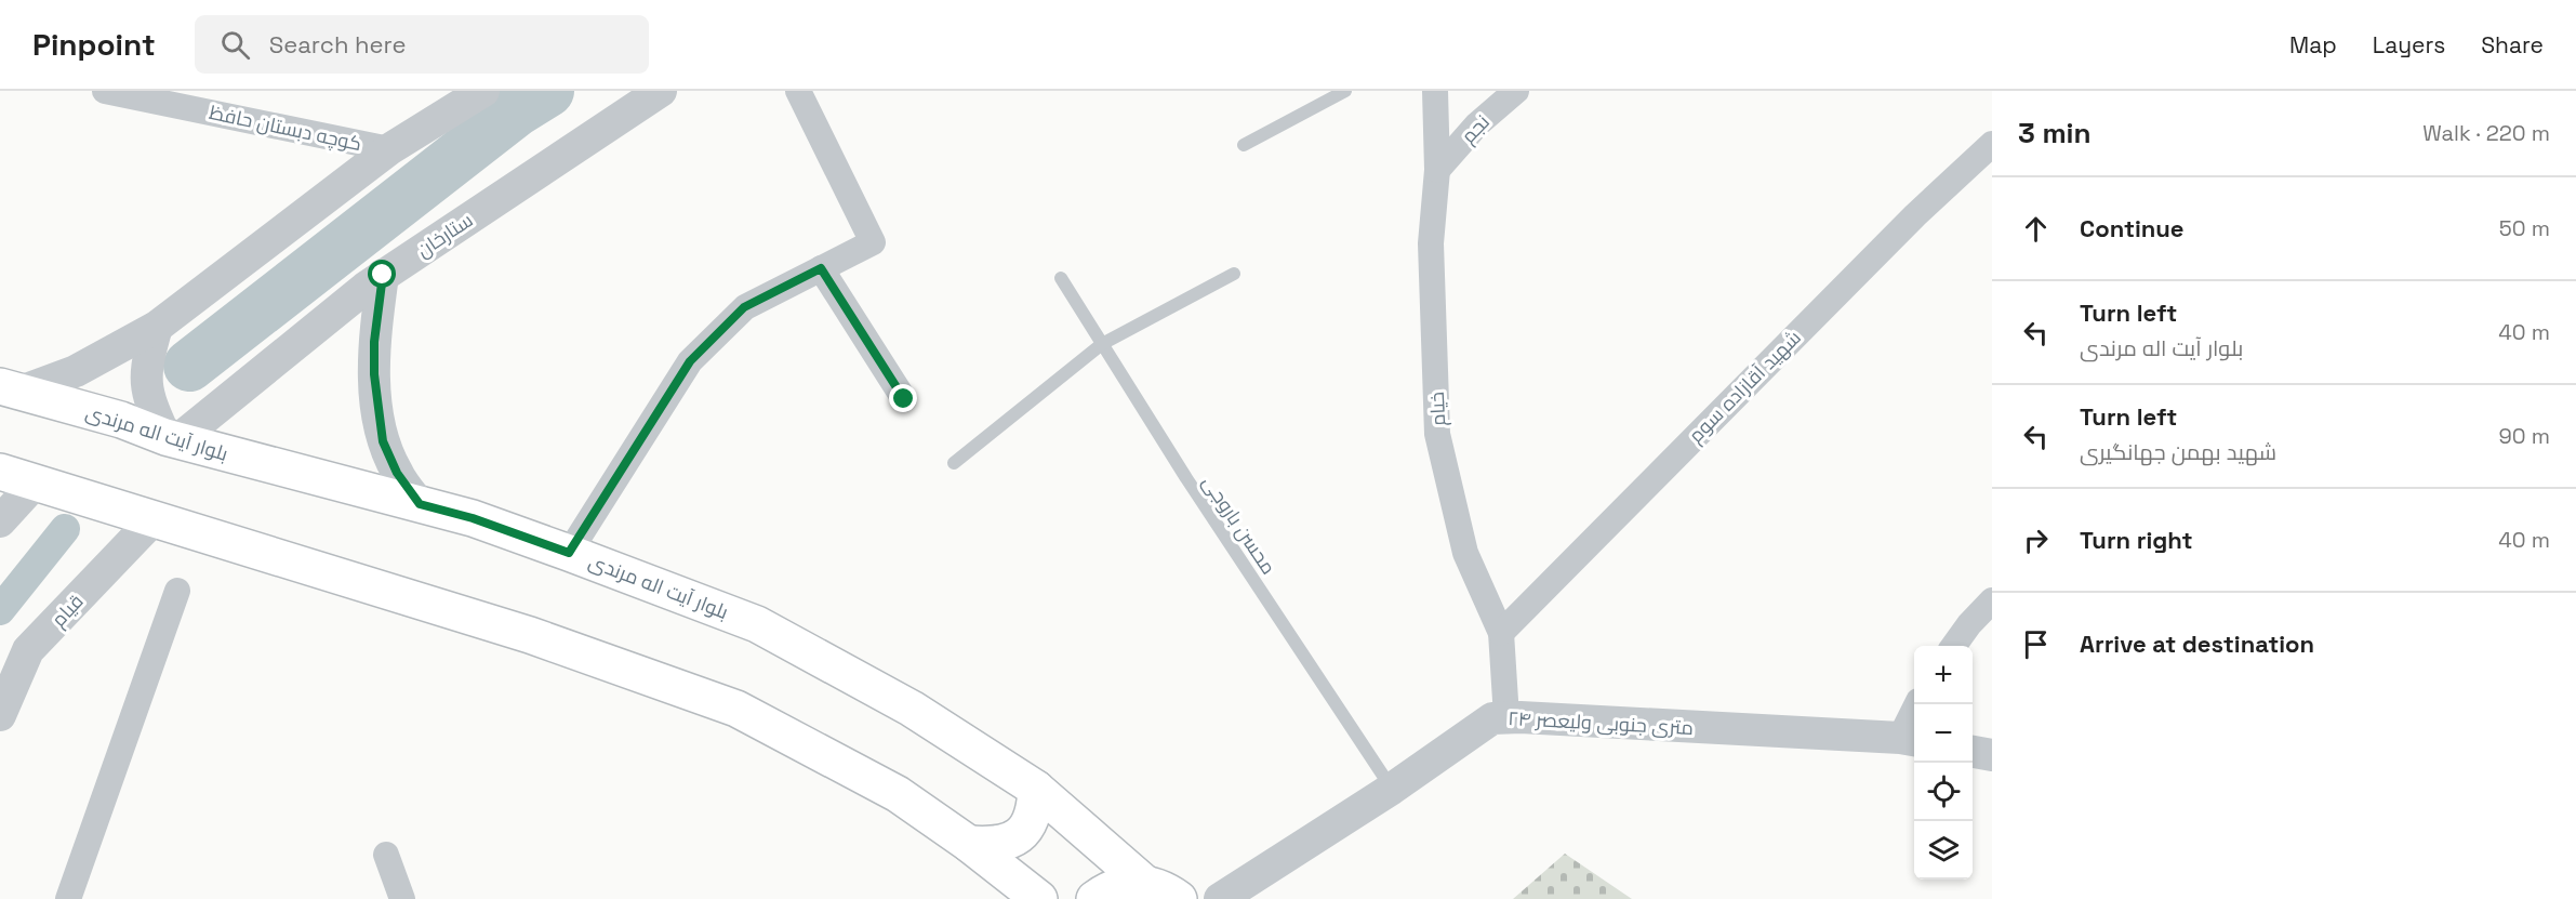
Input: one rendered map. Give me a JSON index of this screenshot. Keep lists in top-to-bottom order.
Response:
{
  "streets": {
    "main road": ["بلوار آیت اله مرندی"],
    "street": [
      "کوچه دبستان حافظ",
      "نجم",
      "ستارخان",
      "شهید آقازاده سوم",
      "خیام",
      "قیام",
      "۲۴ متری جنوبی ولیعصر"
    ],
    "lane": ["محسن باروجی"]
  },
  "crossings": [
    ["نجم", "خیام"],
    ["ستارخان", "بلوار آیت اله مرندی"],
    ["شهید آقازاده سوم", "خیام"],
    ["خیام", "۲۴ متری جنوبی ولیعصر"],
    ["محسن باروجی", "۲۴ متری جنوبی ولیعصر"]
  ],
  "page": {
    "header": "Pinpoint",
    "search": "Search here",
    "nav": ["Map", "Layers", "Share"],
    "heading": ["3 min", "Walk · 220 m"],
    "list": [
      ["Continue", "50 m"],
      ["Turn left", "بلوار آیت اله مرندی", "40 m"],
      ["Turn left", "شهید بهمن جهانگیری", "90 m"],
      ["Turn right", "40 m"],
      "Arrive at destination"
    ],
    "map_buttons": ["+", "−"]
  }
}
